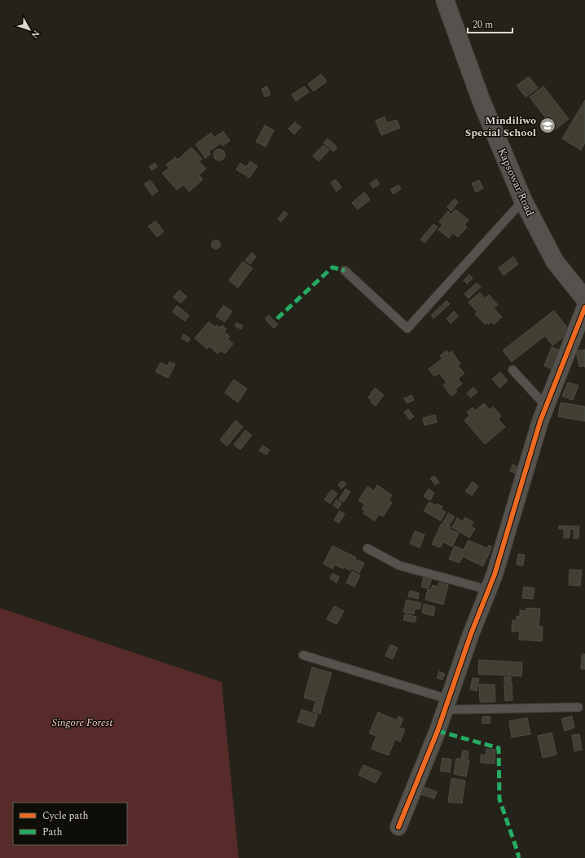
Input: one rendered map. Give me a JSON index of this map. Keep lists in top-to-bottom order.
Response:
{
  "streets": {
    "main road": ["Kapsowar Road"]
  },
  "parks": ["Singore Forest"],
  "places": {
    "school or university": ["Mindiliwo Special School"]
  },
  "legend": ["Cycle path", "Path"],
  "scale_bar": "20 m",
  "north": "bottom right"
}
